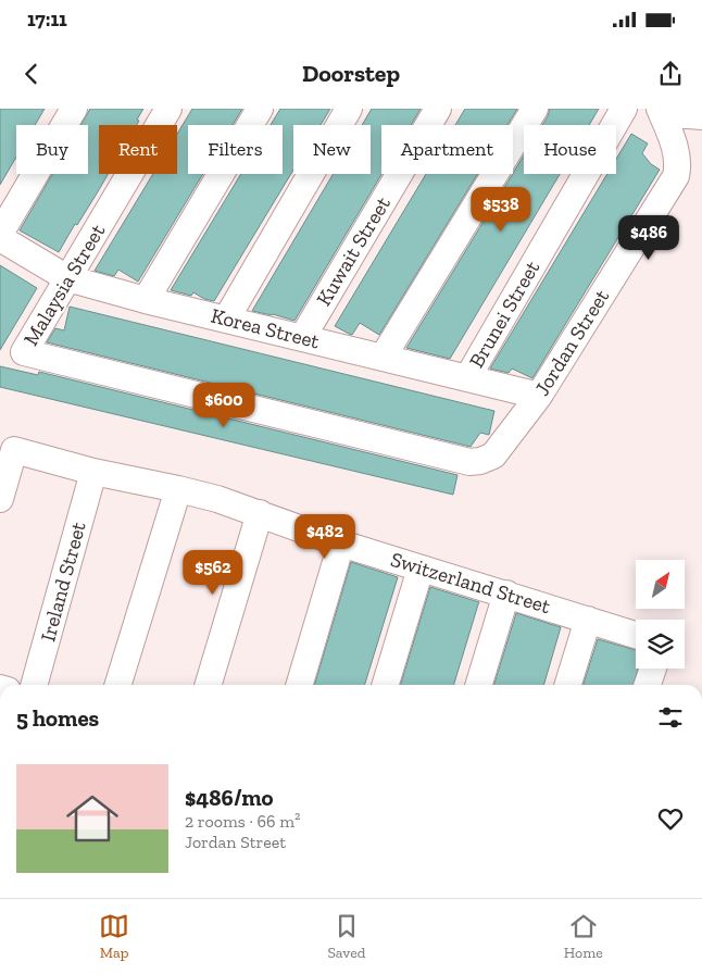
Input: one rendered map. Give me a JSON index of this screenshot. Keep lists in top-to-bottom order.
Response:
{
  "streets": {
    "street": [
      "Kuwait Street",
      "Malaysia Street",
      "Brunei Street",
      "Korea Street",
      "Jordan Street",
      "Ireland Street",
      "Switzerland Street"
    ]
  },
  "crossings": [
    ["Kuwait Street", "Korea Street"],
    ["Malaysia Street", "Korea Street"],
    ["Malaysia Street", "Jordan Street"],
    ["Brunei Street", "Korea Street"],
    ["Korea Street", "Jordan Street"],
    ["Ireland Street", "Switzerland Street"]
  ],
  "north": "top right",
  "page": {
    "status": "17:11",
    "header": "Doorstep",
    "chip": [
      "Buy",
      "Rent",
      "Filters",
      "New",
      "Apartment",
      "House"
    ],
    "price": [
      "$538",
      "$486",
      "$600",
      "$482",
      "$562"
    ],
    "heading": "5 homes",
    "list": [
      {
        "name": "$486/mo",
        "note": "2 rooms · 66 m² · Jordan Street"
      }
    ],
    "tabs": ["Map", "Saved", "Home"]
  }
}
